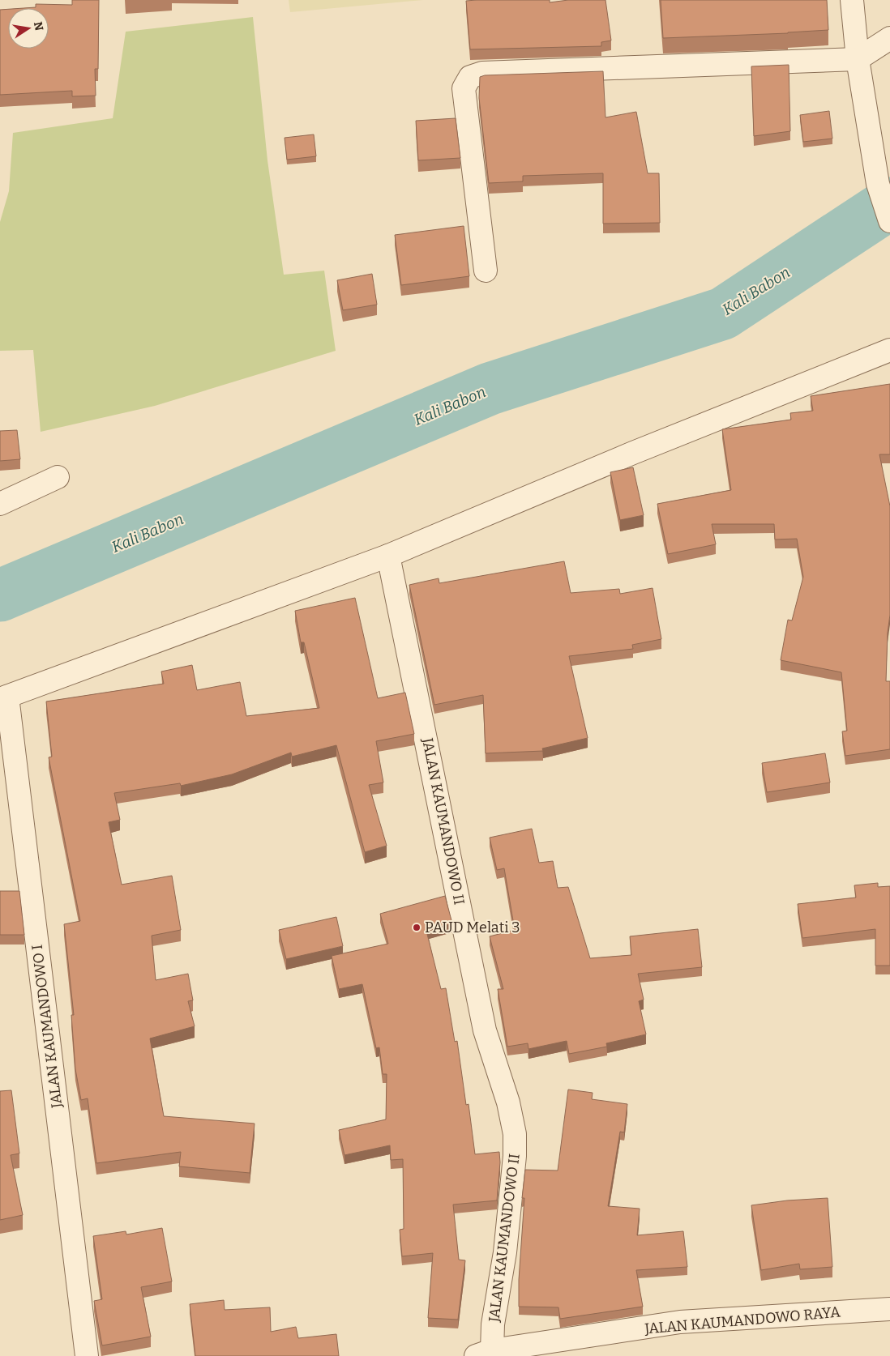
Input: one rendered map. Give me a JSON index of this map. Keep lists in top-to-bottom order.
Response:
{
  "streets": {
    "street": ["JALAN KAUMANDOWO II", "JALAN KAUMANDOWO I", "JALAN KAUMANDOWO RAYA"]
  },
  "crossings": [
    ["JALAN KAUMANDOWO II", "JALAN KAUMANDOWO RAYA"]
  ],
  "water": ["Kali Babon"],
  "places": ["PAUD Melati 3"],
  "north": "right"
}
